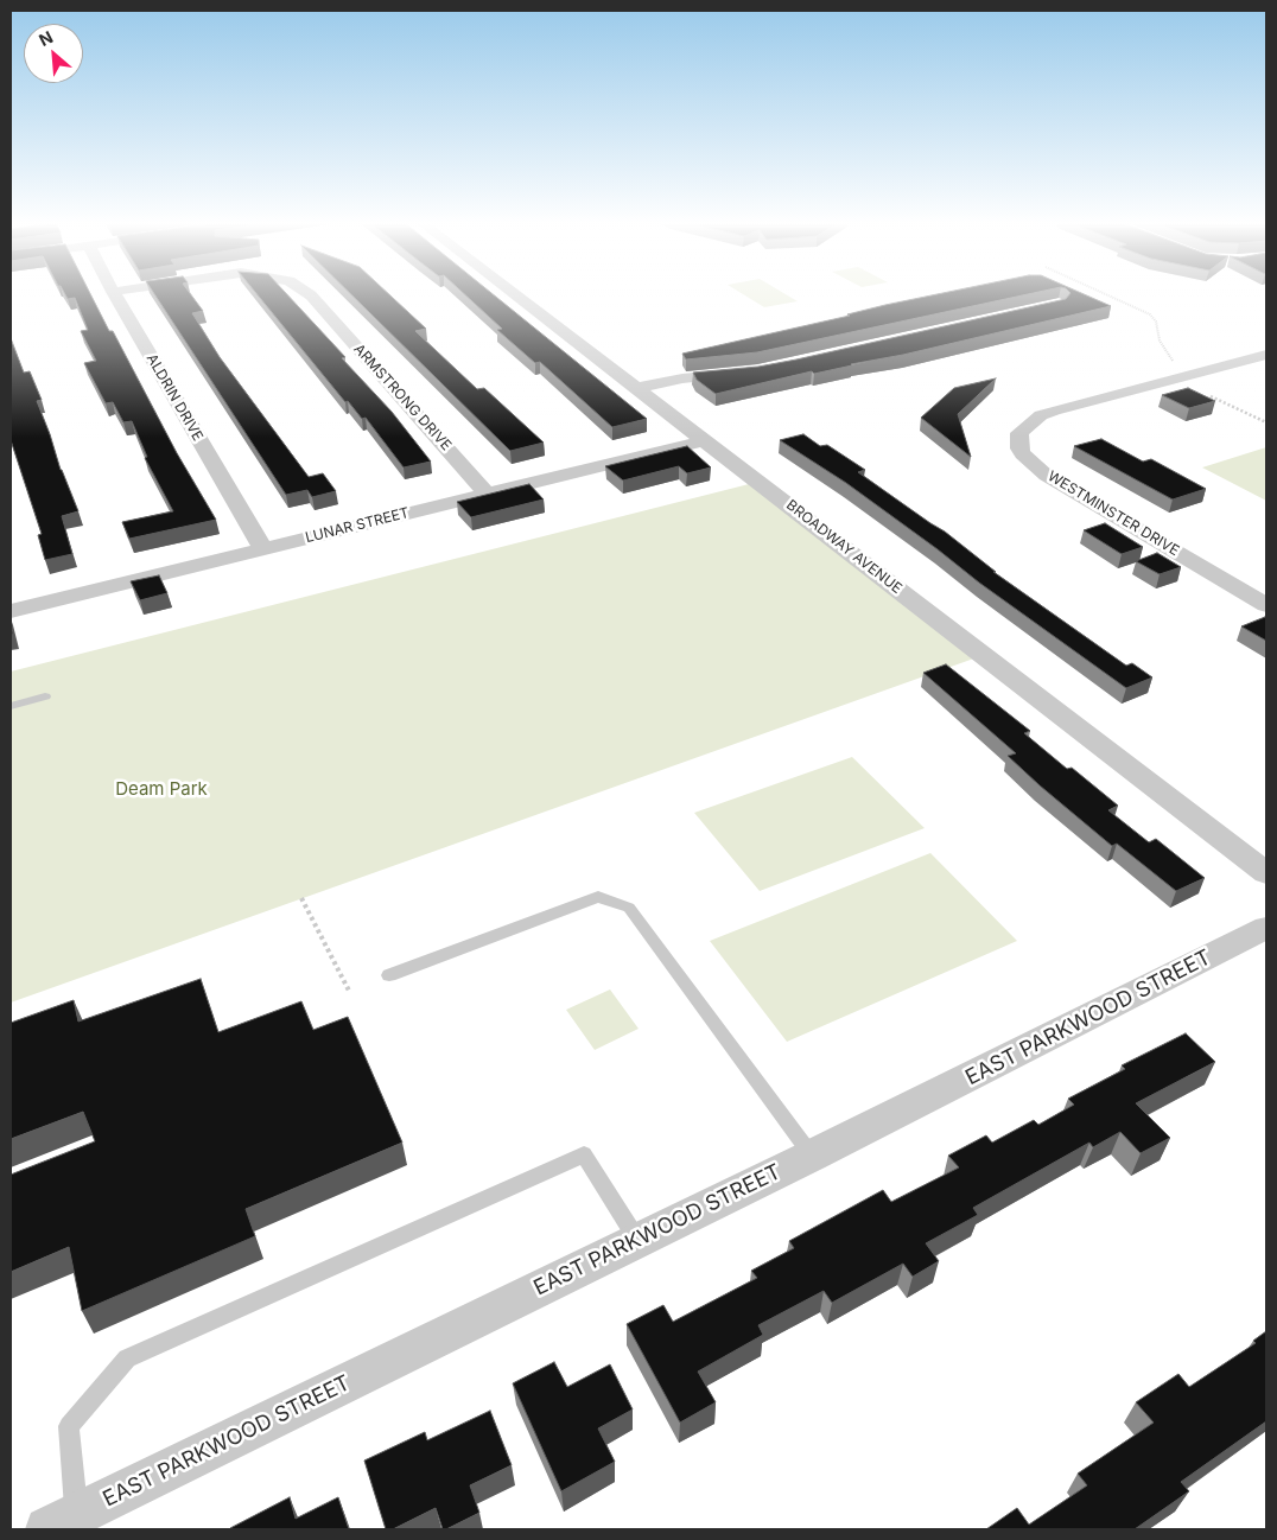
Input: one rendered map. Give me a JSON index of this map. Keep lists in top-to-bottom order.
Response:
{
  "streets": {
    "street": [
      "ALDRIN DRIVE",
      "ARMSTRONG DRIVE",
      "WESTMINSTER DRIVE",
      "LUNAR STREET",
      "BROADWAY AVENUE",
      "EAST PARKWOOD STREET"
    ]
  },
  "crossings": [
    ["ALDRIN DRIVE", "LUNAR STREET"],
    ["ARMSTRONG DRIVE", "LUNAR STREET"],
    ["LUNAR STREET", "BROADWAY AVENUE"]
  ],
  "parks": ["Deam Park"],
  "north": "top left"
}
